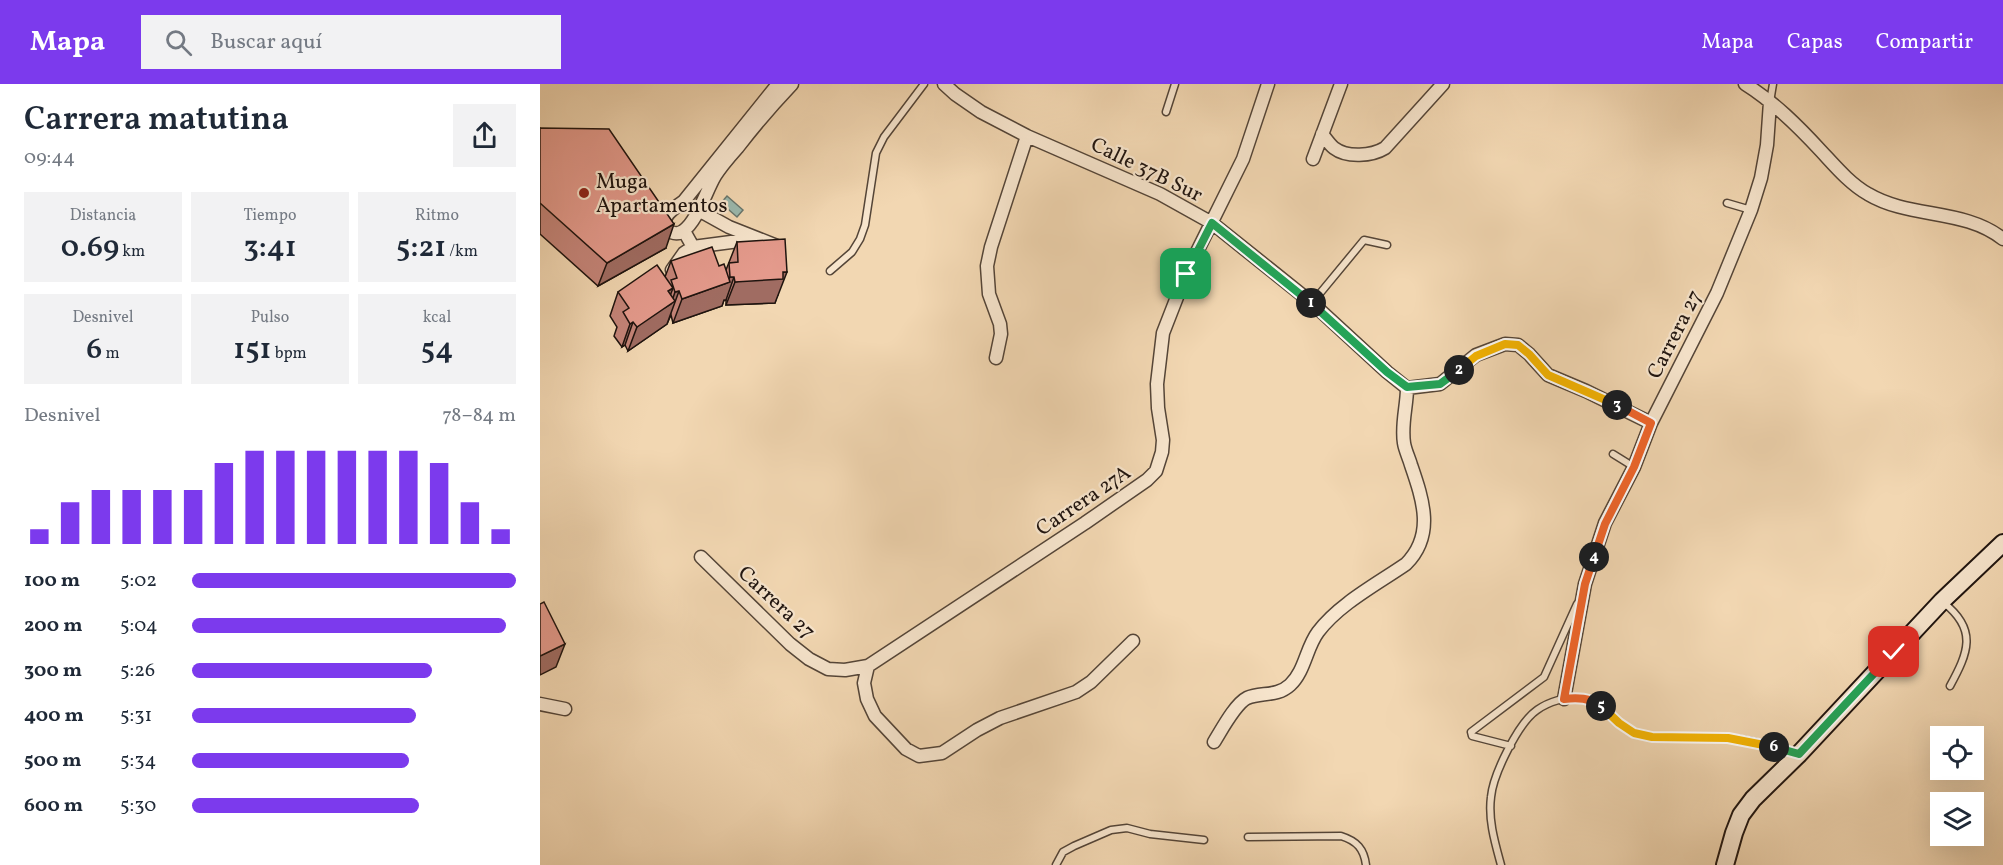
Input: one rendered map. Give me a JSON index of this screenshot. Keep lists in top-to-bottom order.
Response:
{
  "streets": {
    "street": ["Calle 37B Sur", "Carrera 27", "Carrera 27A"]
  },
  "crossings": [
    ["Calle 37B Sur", "Carrera 27A"],
    ["Carrera 27", "Carrera 27A"]
  ],
  "places": ["Muga Apartamentos"],
  "page": {
    "header": "Mapa",
    "search": "Buscar aquí",
    "nav": ["Mapa", "Capas", "Compartir"],
    "heading": ["Carrera matutina", "09:44"],
    "stats": [
      ["Distancia", "0.69 km"],
      ["Tiempo", "3:41"],
      ["Ritmo", "5:21 /km"],
      ["Desnivel", "6 m"],
      ["Pulso", "151 bpm"],
      ["kcal", "54"]
    ],
    "pins": [
      "1",
      "2",
      "3",
      "4",
      "5",
      "6"
    ],
    "chart": ["Desnivel", "78–84 m"],
    "list": [
      {
        "name": "100 m",
        "note": "5:02"
      },
      {
        "name": "200 m",
        "note": "5:04"
      },
      {
        "name": "300 m",
        "note": "5:26"
      },
      {
        "name": "400 m",
        "note": "5:31"
      },
      {
        "name": "500 m",
        "note": "5:34"
      },
      {
        "name": "600 m",
        "note": "5:30"
      }
    ]
  }
}
